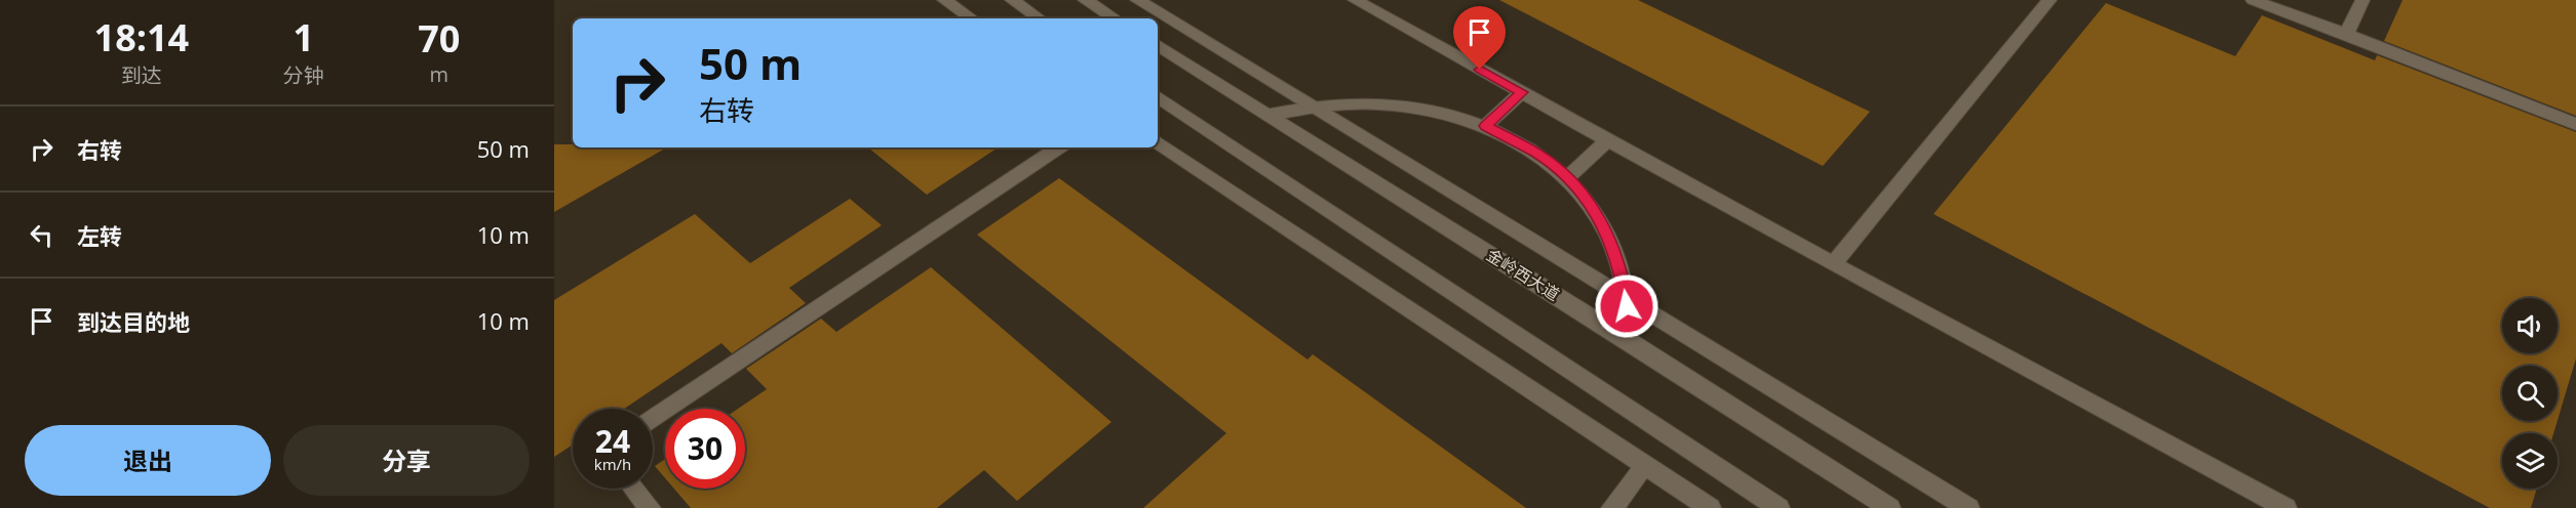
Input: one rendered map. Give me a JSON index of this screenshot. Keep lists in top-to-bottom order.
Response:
{
  "streets": {
    "street": ["金岭西大道"]
  },
  "page": {
    "eta": [
      "18:14",
      "到达",
      "1",
      "分钟",
      "70",
      "m"
    ],
    "turn": ["50 m", "右转"],
    "list": [
      {
        "name": "右转",
        "value": "50 m"
      },
      {
        "name": "左转",
        "value": "10 m"
      },
      {
        "name": "到达目的地",
        "value": "10 m"
      }
    ],
    "speed": "24 km/h",
    "limit": "30",
    "buttons": ["退出", "分享"]
  }
}
